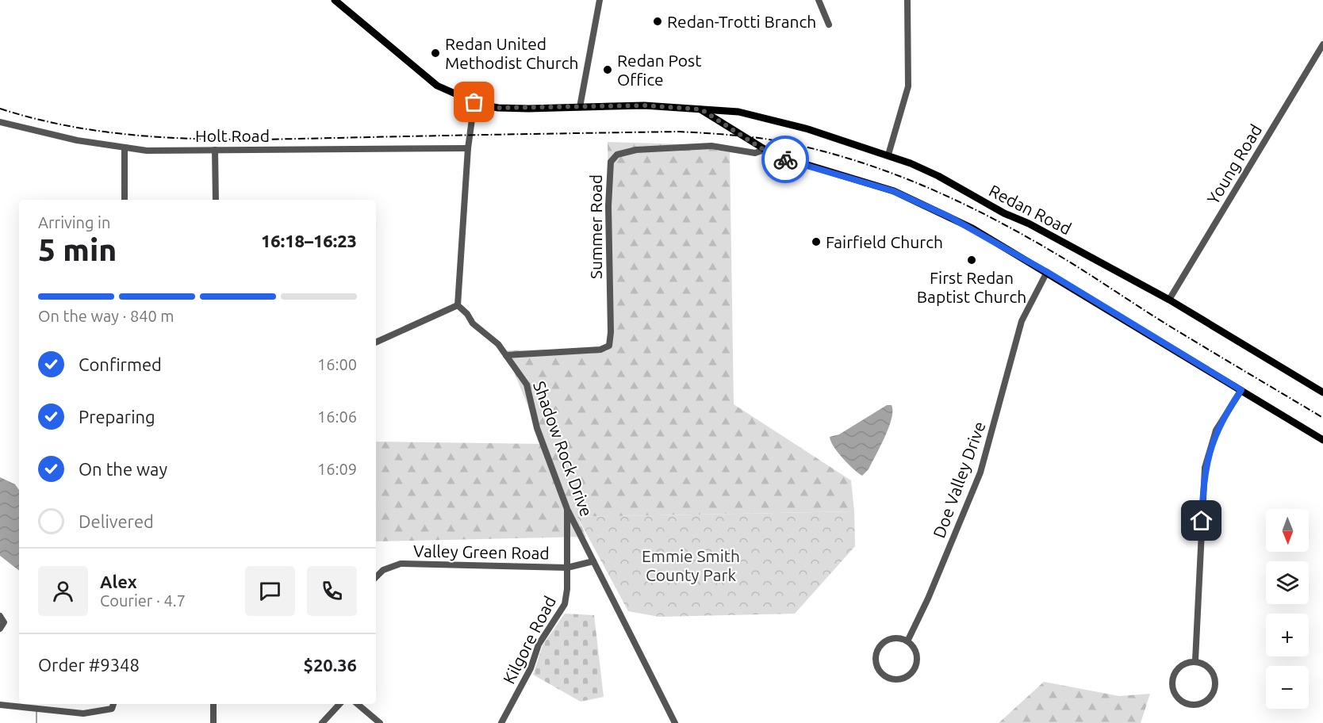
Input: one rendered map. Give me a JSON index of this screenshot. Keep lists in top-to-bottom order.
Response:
{
  "streets": {
    "main road": ["Redan Road"],
    "street": [
      "Holt Road",
      "Young Road",
      "Summer Road",
      "Shadow Rock Drive",
      "Doe Valley Drive",
      "Valley Green Road",
      "Kilgore Road"
    ]
  },
  "crossings": [
    ["Young Road", "Redan Road"],
    ["Summer Road", "Shadow Rock Drive"],
    ["Shadow Rock Drive", "Valley Green Road"],
    ["Shadow Rock Drive", "Kilgore Road"],
    ["Valley Green Road", "Kilgore Road"]
  ],
  "parks": ["Emmie Smith County Park"],
  "places": [
    "Redan-Trotti Branch",
    "Redan United Methodist Church",
    "Redan Post Office",
    "Fairfield Church",
    "First Redan Baptist Church"
  ],
  "north": "bottom",
  "page": {
    "heading": ["5 min", "Arriving in", "16:18–16:23"],
    "panel": [
      "Alex",
      "Courier · 4.7",
      "Order #9348",
      "$20.36"
    ],
    "bar": "On the way · 840 m",
    "list": [
      ["Confirmed", "16:00"],
      ["Preparing", "16:06"],
      ["On the way", "16:09"],
      "Delivered"
    ],
    "map_buttons": ["+", "−"]
  }
}
